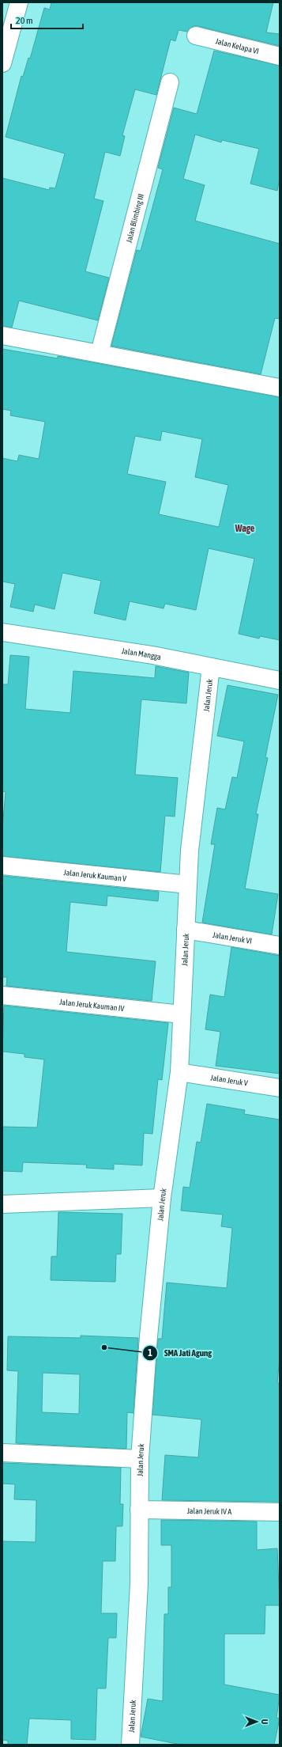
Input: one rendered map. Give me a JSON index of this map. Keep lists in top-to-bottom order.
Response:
{
  "streets": {
    "street": [
      "Jalan Kelapa VI",
      "Jalan Blimbing III",
      "Jalan Mangga",
      "Jalan Jeruk",
      "Jalan Jeruk Kauman V",
      "Jalan Jeruk VI",
      "Jalan Jeruk Kauman IV",
      "Jalan Jeruk V",
      "Jalan Jeruk IV A"
    ]
  },
  "crossings": [
    ["Jalan Mangga", "Jalan Jeruk"],
    ["Jalan Jeruk", "Jalan Jeruk Kauman V"],
    ["Jalan Jeruk", "Jalan Jeruk VI"],
    ["Jalan Jeruk", "Jalan Jeruk Kauman IV"],
    ["Jalan Jeruk", "Jalan Jeruk V"],
    ["Jalan Jeruk", "Jalan Jeruk IV A"]
  ],
  "districts": ["Wage"],
  "places": ["SMA Jati Agung"],
  "scale_bar": "20 m",
  "north": "right"
}
